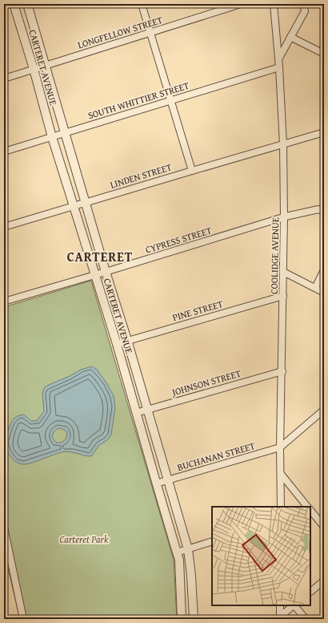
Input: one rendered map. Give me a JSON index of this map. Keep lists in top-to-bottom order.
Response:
{
  "streets": {
    "street": [
      "LONGFELLOW STREET",
      "CARTERET AVENUE",
      "SOUTH WHITTIER STREET",
      "LINDEN STREET",
      "CYPRESS STREET",
      "COOLIDGE AVENUE",
      "PINE STREET",
      "JOHNSON STREET",
      "BUCHANAN STREET"
    ]
  },
  "crossings": [
    ["LONGFELLOW STREET", "CARTERET AVENUE"],
    ["CARTERET AVENUE", "SOUTH WHITTIER STREET"],
    ["CARTERET AVENUE", "LINDEN STREET"],
    ["CARTERET AVENUE", "CYPRESS STREET"],
    ["CARTERET AVENUE", "PINE STREET"],
    ["CARTERET AVENUE", "JOHNSON STREET"],
    ["CARTERET AVENUE", "BUCHANAN STREET"],
    ["SOUTH WHITTIER STREET", "COOLIDGE AVENUE"],
    ["LINDEN STREET", "COOLIDGE AVENUE"],
    ["CYPRESS STREET", "COOLIDGE AVENUE"],
    ["COOLIDGE AVENUE", "PINE STREET"],
    ["COOLIDGE AVENUE", "JOHNSON STREET"],
    ["COOLIDGE AVENUE", "BUCHANAN STREET"]
  ],
  "districts": ["CARTERET"],
  "parks": ["Carteret Park"]
}
